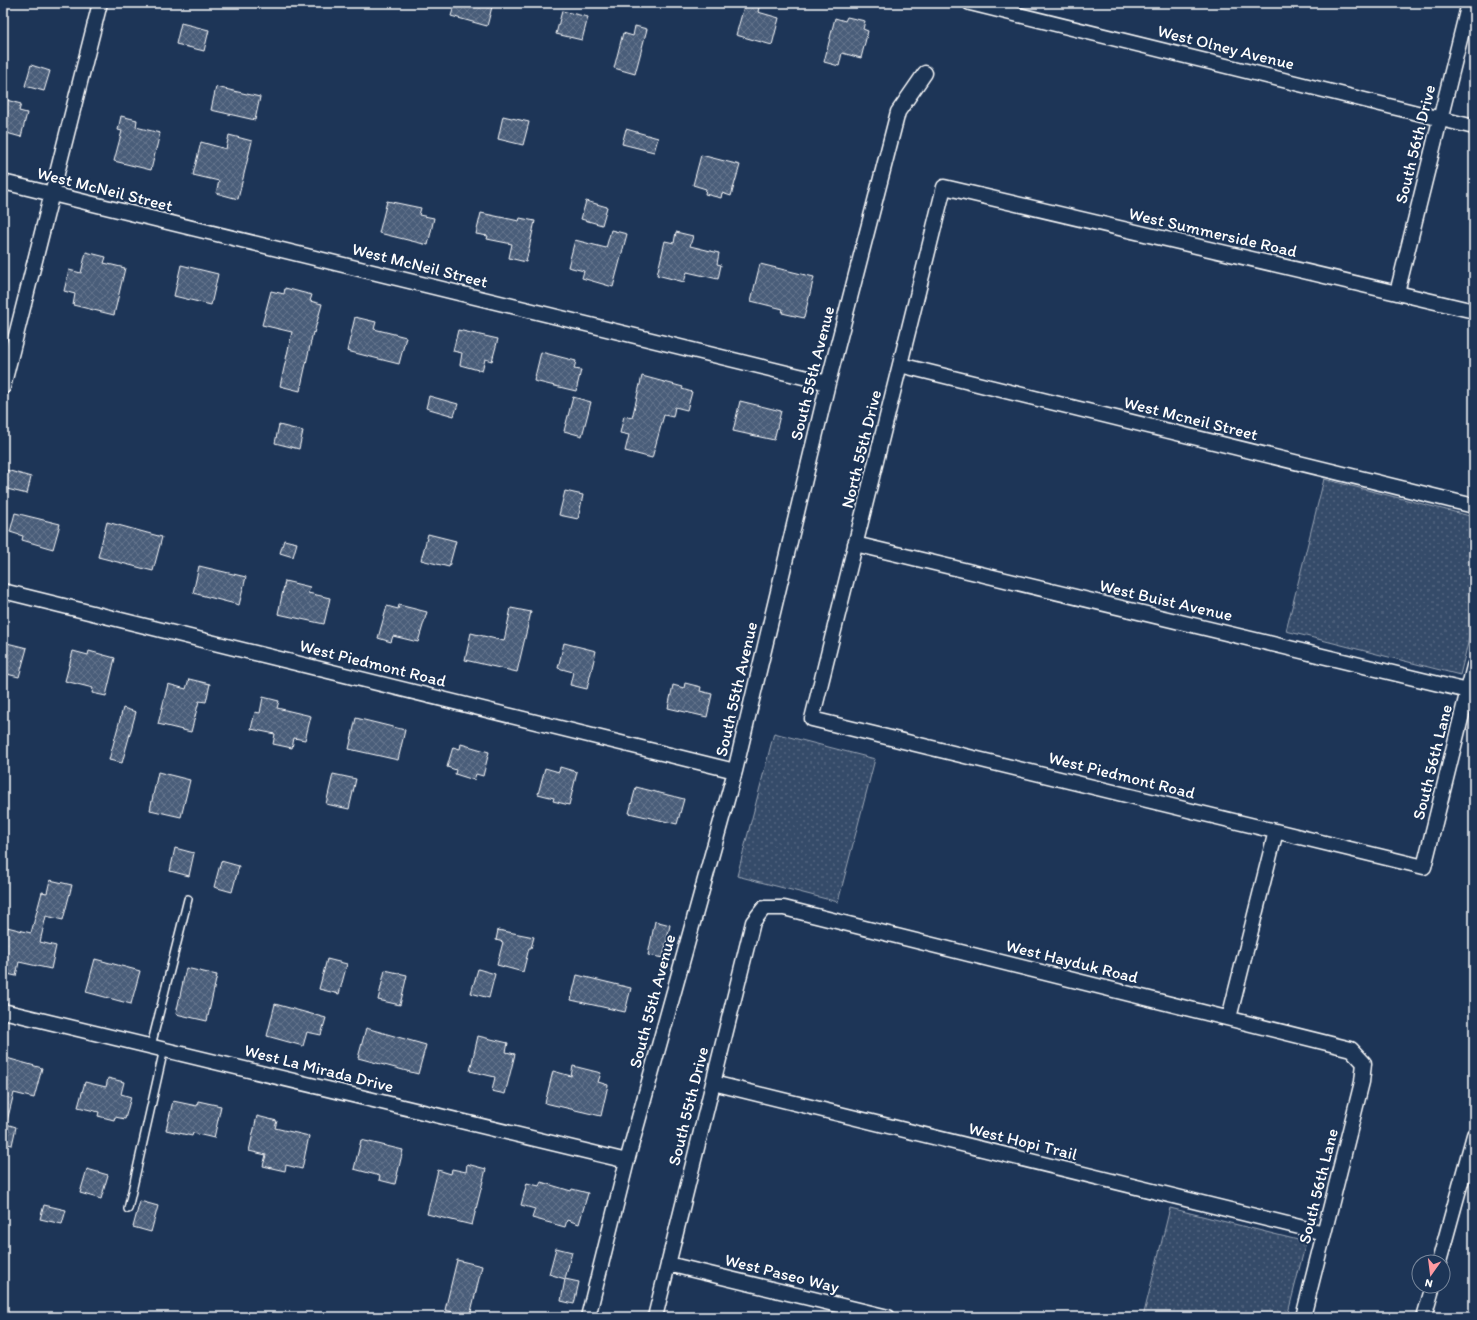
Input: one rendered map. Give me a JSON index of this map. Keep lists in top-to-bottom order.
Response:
{
  "streets": {
    "street": [
      "West Olney Avenue",
      "South 56th Drive",
      "West McNeil Street",
      "West Summerside Road",
      "South 55th Avenue",
      "West Mcneil Street",
      "North 55th Drive",
      "West Buist Avenue",
      "West Piedmont Road",
      "South 56th Lane",
      "West Hayduk Road",
      "West La Mirada Drive",
      "South 55th Drive",
      "West Hopi Trail",
      "West Paseo Way"
    ]
  },
  "crossings": [
    ["West Olney Avenue", "South 56th Drive"],
    ["South 56th Drive", "West Summerside Road"],
    ["West McNeil Street", "South 55th Avenue"],
    ["West Summerside Road", "North 55th Drive"],
    ["South 55th Avenue", "West Piedmont Road"],
    ["South 55th Avenue", "West La Mirada Drive"],
    ["West Mcneil Street", "North 55th Drive"],
    ["North 55th Drive", "West Buist Avenue"],
    ["North 55th Drive", "West Piedmont Road"],
    ["West Buist Avenue", "South 56th Lane"],
    ["West Piedmont Road", "South 56th Lane"],
    ["South 56th Lane", "West Hayduk Road"],
    ["South 56th Lane", "West Hopi Trail"],
    ["West Hayduk Road", "South 55th Drive"],
    ["South 55th Drive", "West Hopi Trail"],
    ["South 55th Drive", "West Paseo Way"]
  ],
  "north": "bottom"
}
